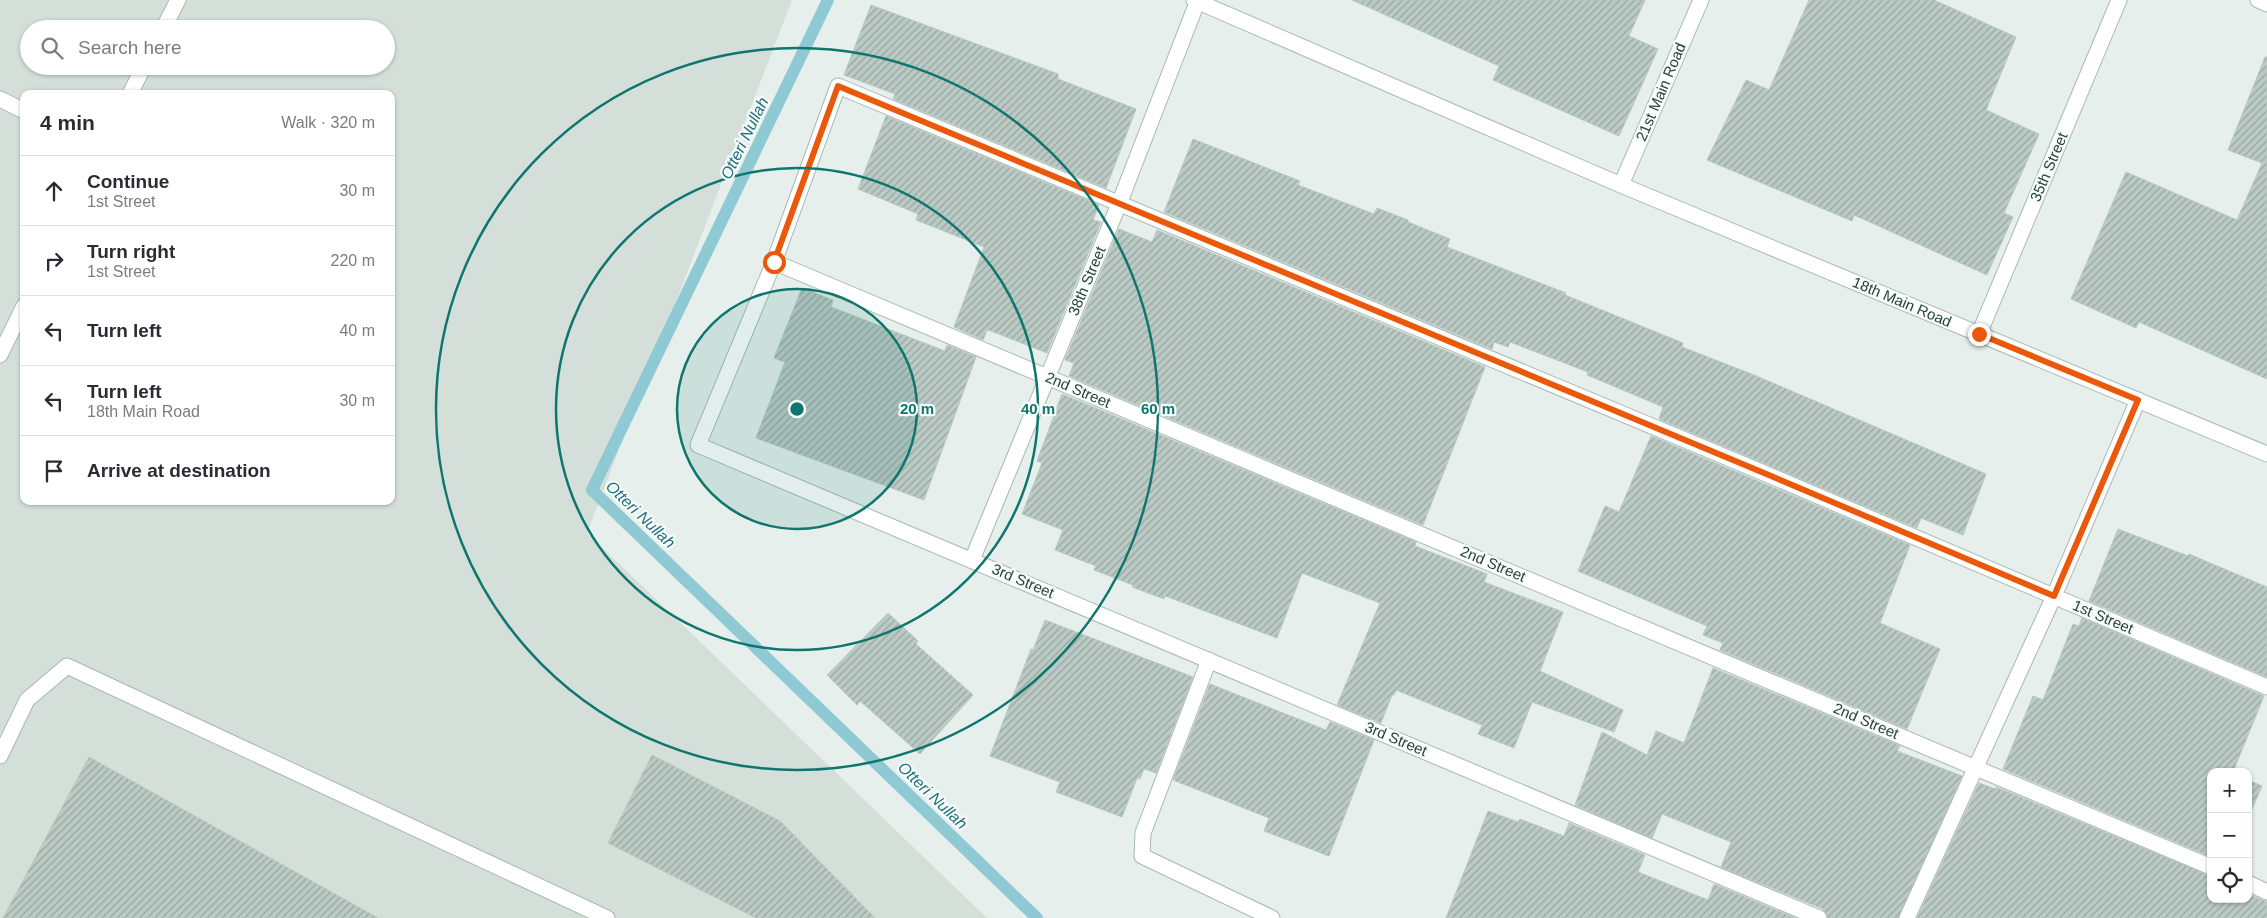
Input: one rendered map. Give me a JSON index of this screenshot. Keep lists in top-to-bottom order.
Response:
{
  "streets": {
    "street": [
      "21st Main Road",
      "35th Street",
      "38th Street",
      "18th Main Road",
      "2nd Street",
      "3rd Street",
      "1st Street"
    ]
  },
  "crossings": [
    ["21st Main Road", "18th Main Road"],
    ["35th Street", "18th Main Road"],
    ["38th Street", "18th Main Road"],
    ["38th Street", "2nd Street"],
    ["38th Street", "3rd Street"],
    ["38th Street", "1st Street"],
    ["2nd Street", "3rd Street"],
    ["2nd Street", "1st Street"],
    ["3rd Street", "1st Street"]
  ],
  "water": ["Otteri Nullah"],
  "page": {
    "search": "Search here",
    "heading": ["4 min", "Walk · 320 m"],
    "list": [
      ["Continue", "1st Street", "30 m"],
      ["Turn right", "1st Street", "220 m"],
      ["Turn left", "40 m"],
      ["Turn left", "18th Main Road", "30 m"],
      "Arrive at destination"
    ],
    "map_buttons": ["+", "−"]
  },
  "rings": ["20 m", "40 m", "60 m"]
}
